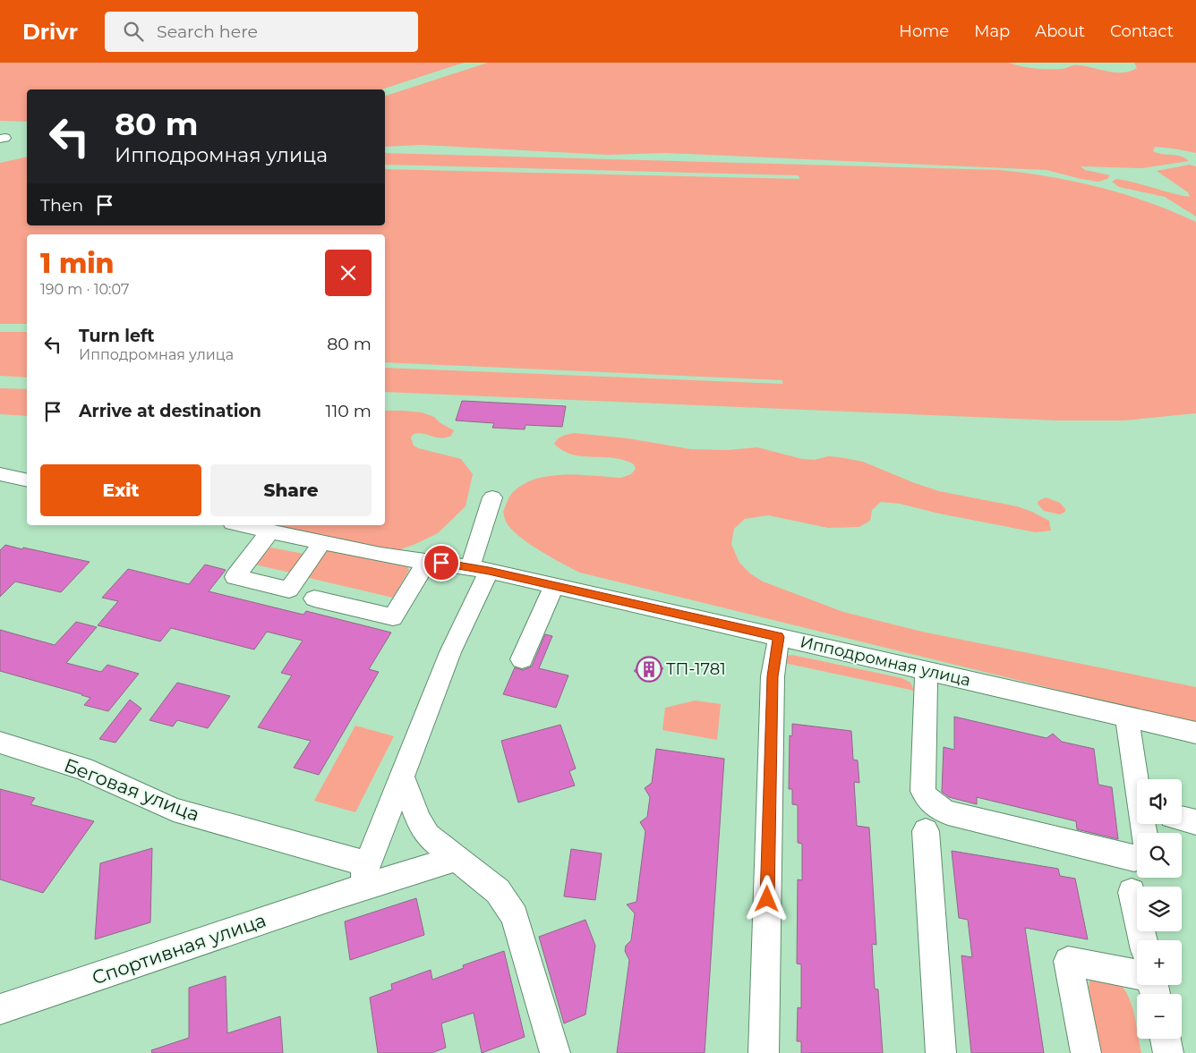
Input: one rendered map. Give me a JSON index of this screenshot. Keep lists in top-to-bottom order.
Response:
{
  "streets": {
    "street": ["Ипподромная улица", "Беговая улица", "Спортивная улица"]
  },
  "crossings": [
    ["Беговая улица", "Спортивная улица"]
  ],
  "places": {
    "building": ["ТП-1781"]
  },
  "page": {
    "header": "Drivr",
    "search": "Search here",
    "nav": [
      "Home",
      "Map",
      "About",
      "Contact"
    ],
    "turn": ["80 m", "Ипподромная улица"],
    "then": "Then",
    "heading": ["1 min", "190 m · 10:07"],
    "list": [
      {
        "name": "Turn left",
        "note": "Ипподромная улица",
        "value": "80 m"
      },
      {
        "name": "Arrive at destination",
        "value": "110 m"
      }
    ],
    "buttons": ["Exit", "Share"],
    "map_buttons": ["+", "−"]
  }
}
